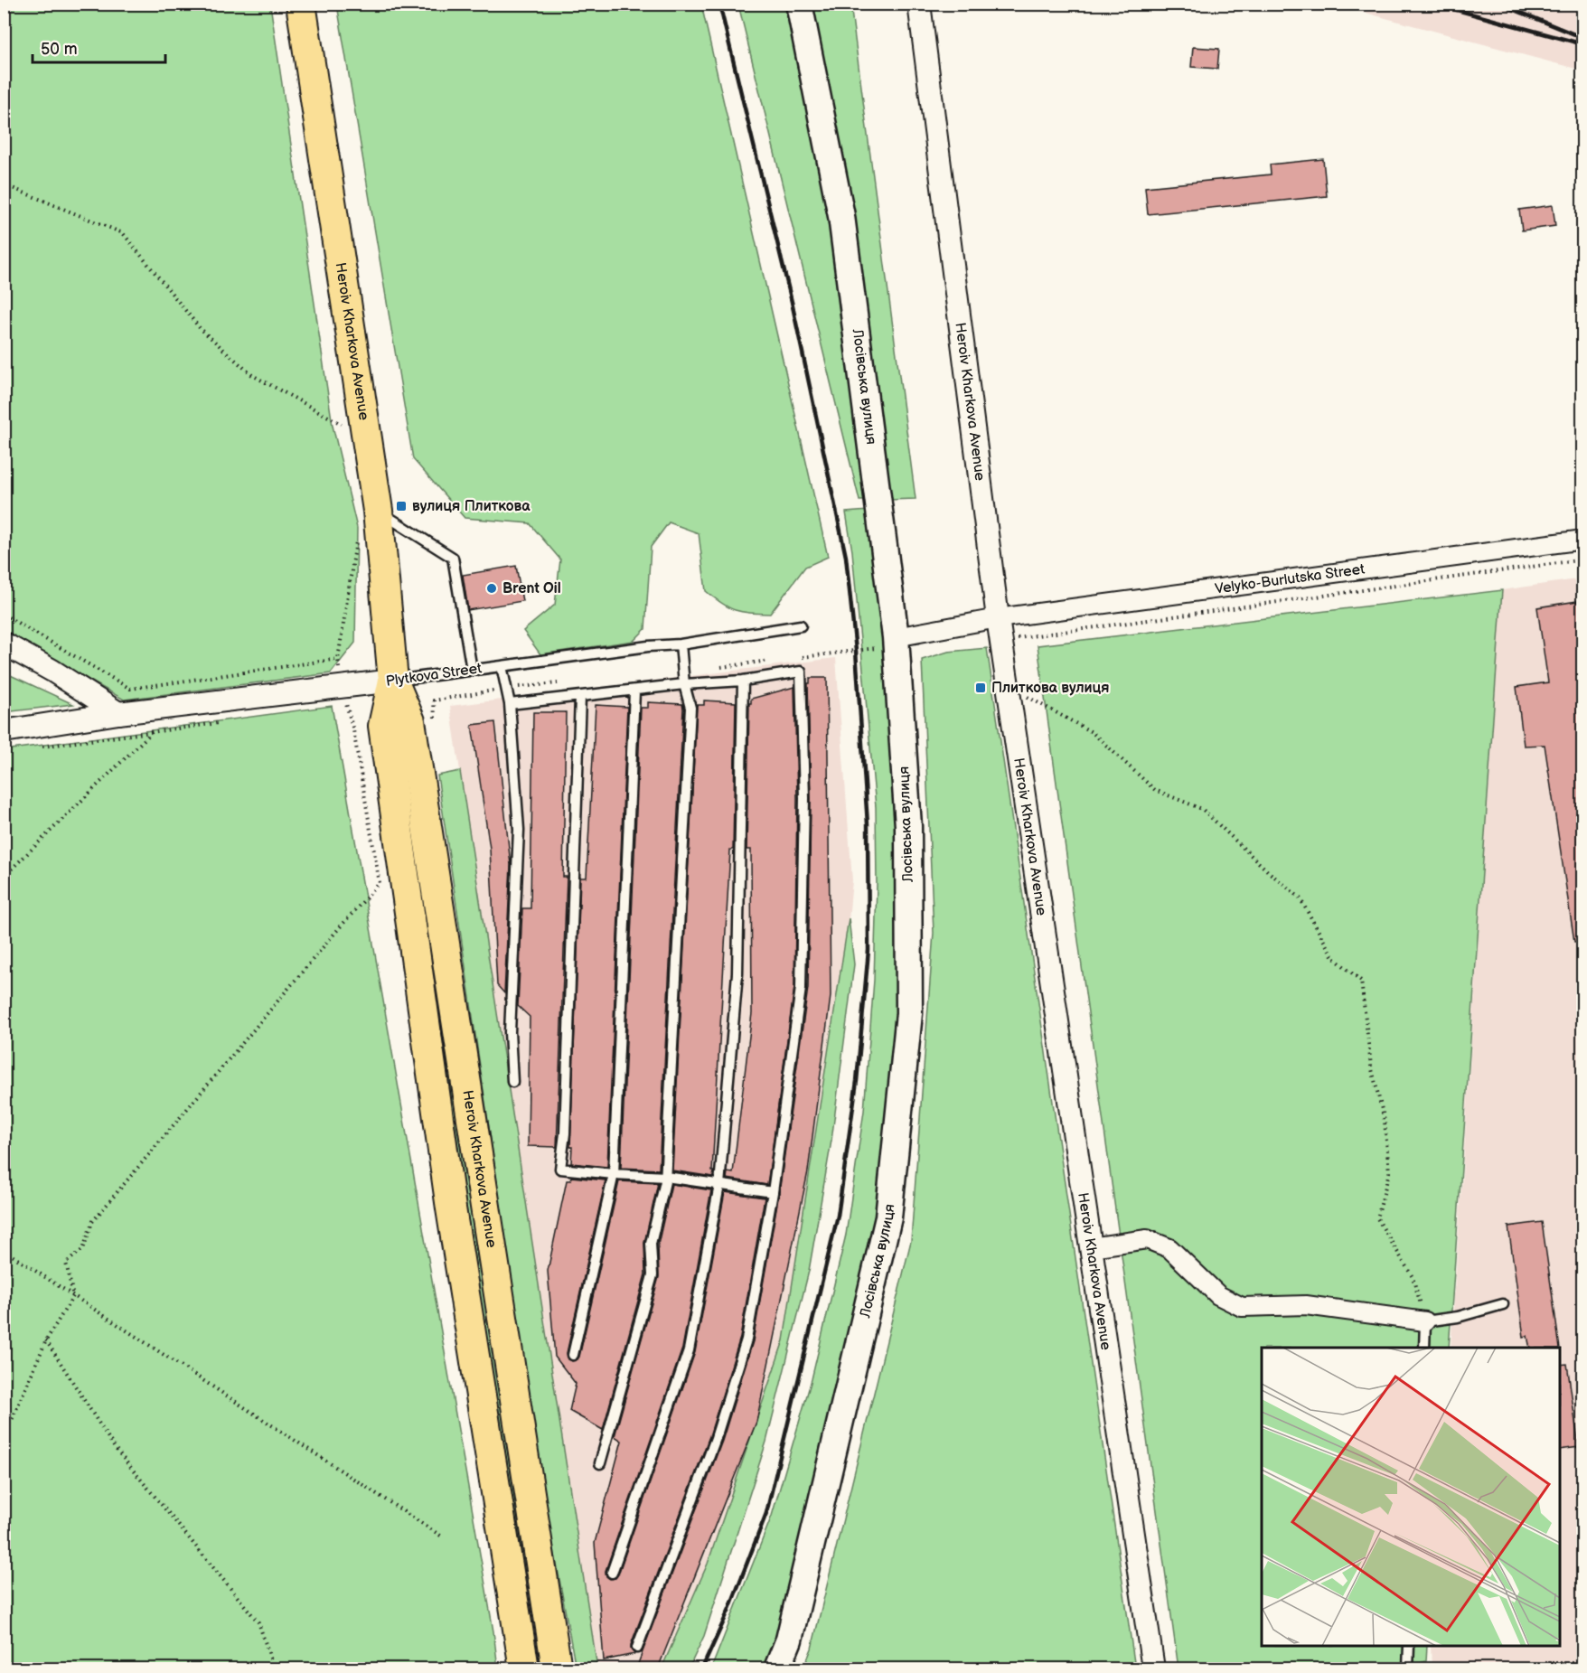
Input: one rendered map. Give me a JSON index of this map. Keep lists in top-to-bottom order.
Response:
{
  "streets": {
    "main road": ["Heroiv Kharkova Avenue", "Лосівська вулиця"],
    "street": ["Velyko-Burlutska Street", "Plytkova Street"]
  },
  "crossings": [
    ["Heroiv Kharkova Avenue", "Velyko-Burlutska Street"],
    ["Heroiv Kharkova Avenue", "Plytkova Street"]
  ],
  "places": {
    "transit": ["вулиця Плиткова", "Плиткова вулиця"],
    "other": ["Brent Oil"]
  },
  "scale_bar": "50 m"
}
